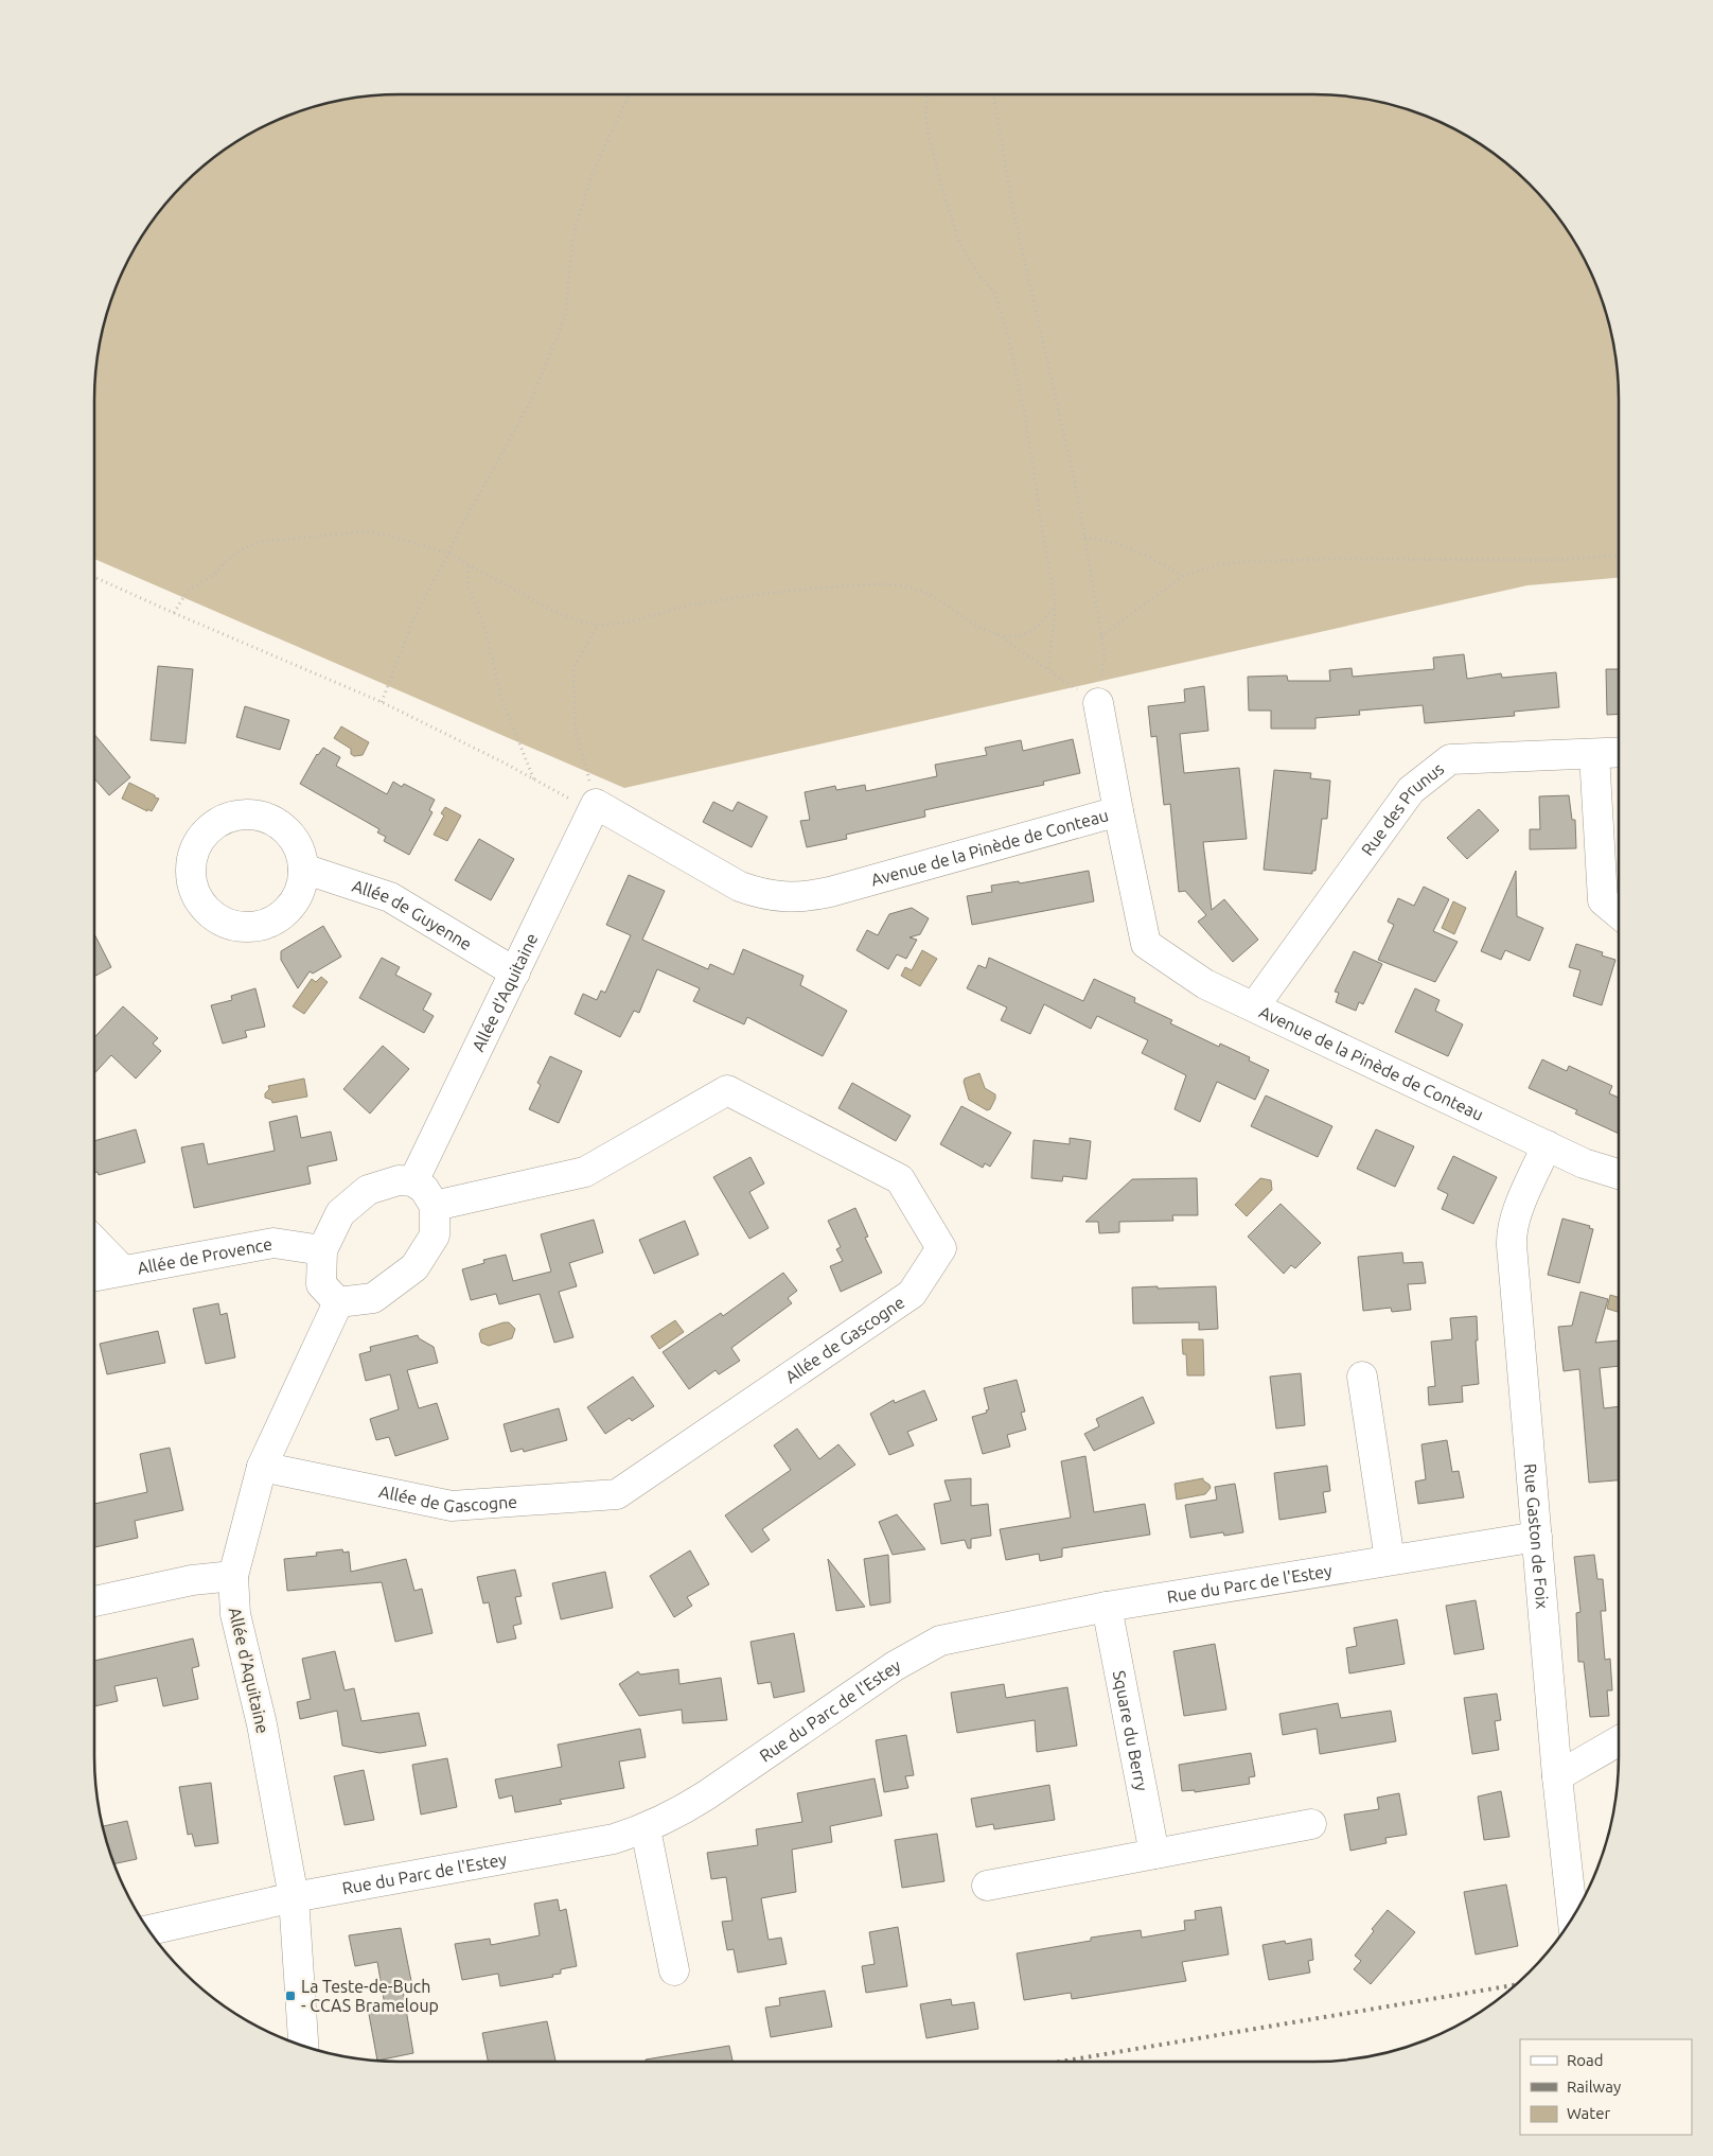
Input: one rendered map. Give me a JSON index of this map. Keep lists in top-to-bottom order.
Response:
{
  "streets": {
    "street": [
      "Rue des Prunus",
      "Avenue de la Pinède de Conteau",
      "Allée de Guyenne",
      "Allée d'Aquitaine",
      "Allée de Provence",
      "Allée de Gascogne",
      "Rue Gaston de Foix",
      "Rue du Parc de l'Estey",
      "Square du Berry"
    ]
  },
  "crossings": [
    ["Rue des Prunus", "Avenue de la Pinède de Conteau"],
    ["Avenue de la Pinède de Conteau", "Allée d'Aquitaine"],
    ["Avenue de la Pinède de Conteau", "Rue Gaston de Foix"],
    ["Allée de Guyenne", "Allée d'Aquitaine"],
    ["Allée d'Aquitaine", "Allée de Provence"],
    ["Allée d'Aquitaine", "Allée de Gascogne"],
    ["Allée d'Aquitaine", "Rue du Parc de l'Estey"],
    ["Allée de Provence", "Allée de Gascogne"],
    ["Rue Gaston de Foix", "Rue du Parc de l'Estey"],
    ["Rue du Parc de l'Estey", "Square du Berry"]
  ],
  "places": {
    "transit": ["La Teste-de-Buch - CCAS Brameloup"]
  },
  "legend": ["Road", "Railway", "Water"]
}
